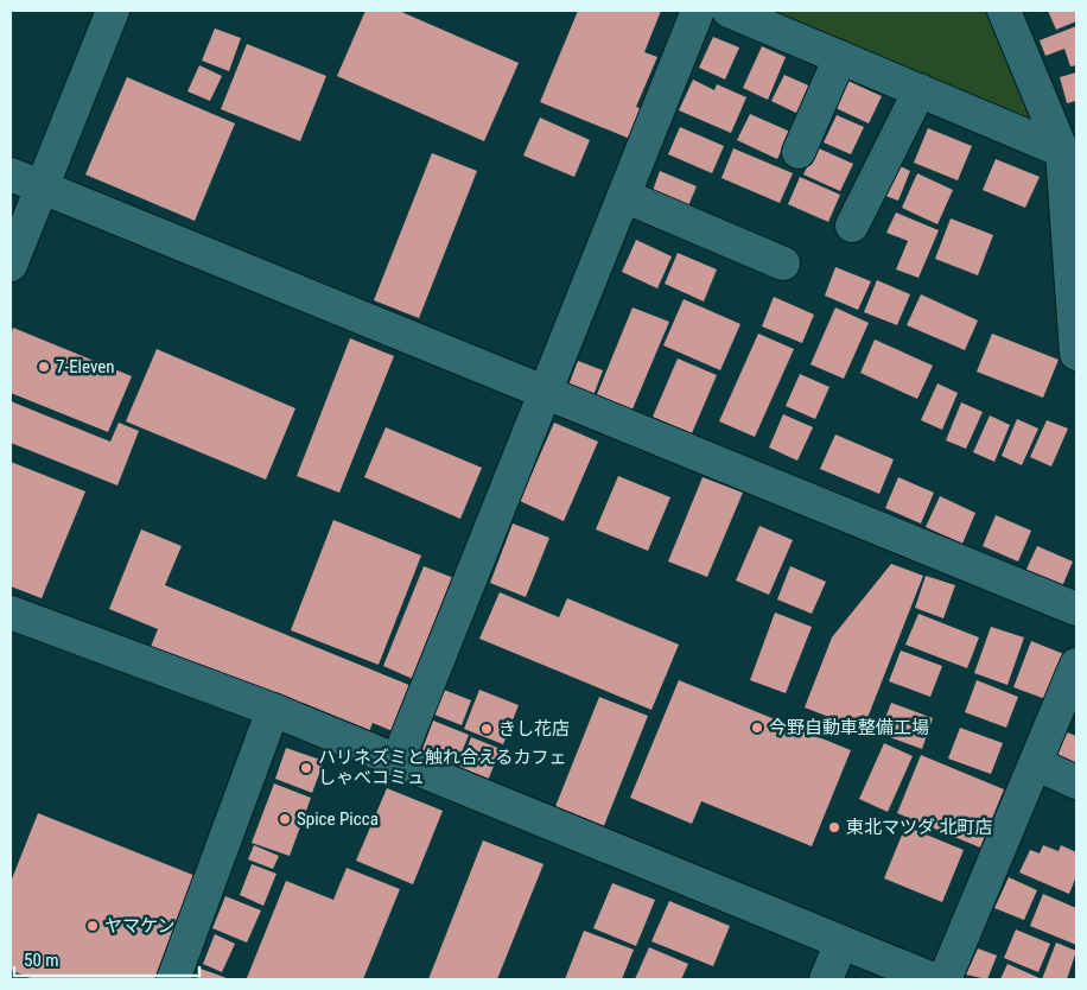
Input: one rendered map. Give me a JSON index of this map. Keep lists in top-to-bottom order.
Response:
{
  "places": [
    "7-Eleven",
    "今野自動車整備工場",
    "きし花店",
    "ハリネズミと触れ合えるカフェ しゃべコミュ",
    "Spice Picca",
    "東北マツダ 北町店",
    "ヤマケン"
  ],
  "scale_bar": "50 m"
}
